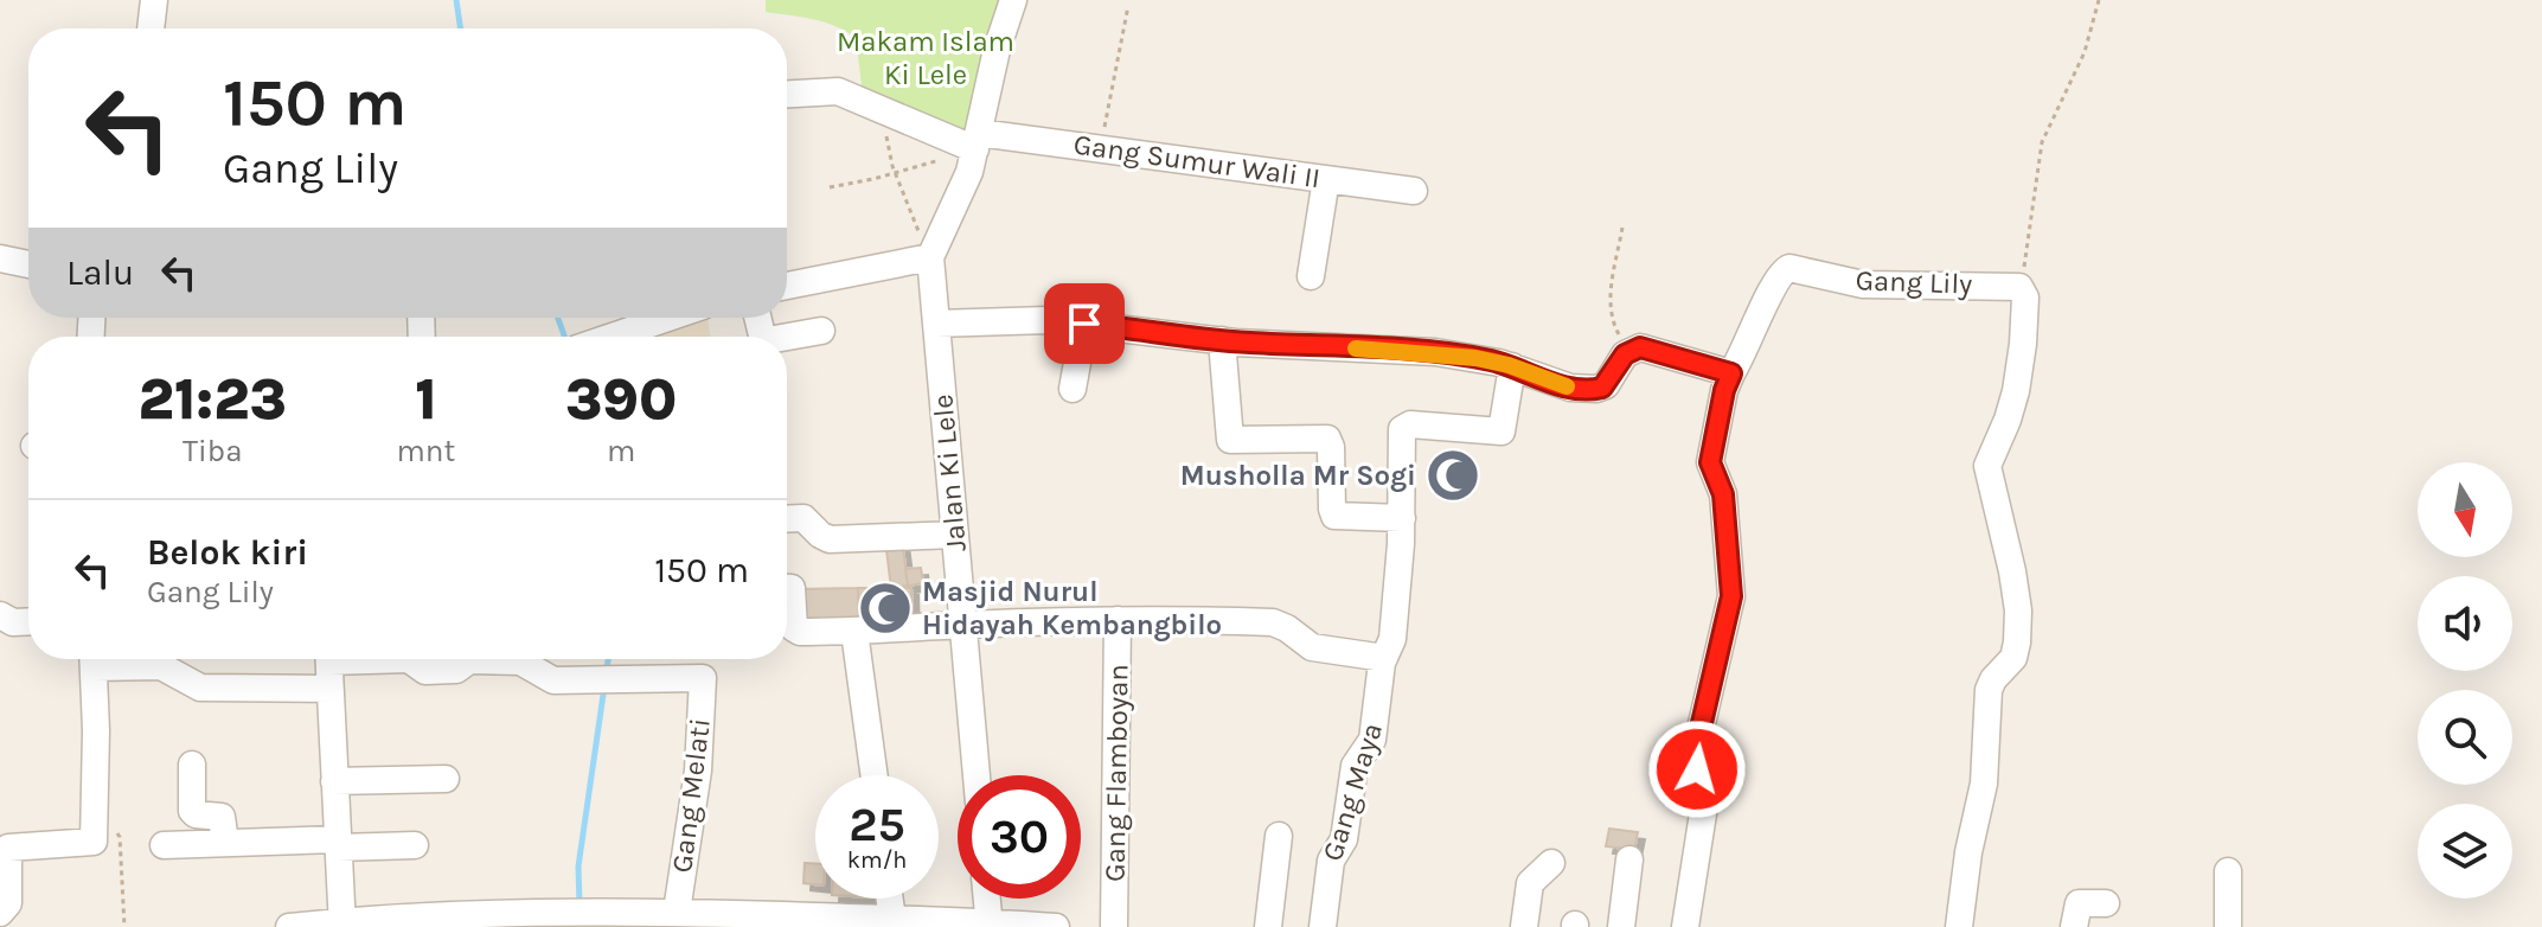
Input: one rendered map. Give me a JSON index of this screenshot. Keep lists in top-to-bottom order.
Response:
{
  "streets": {
    "street": [
      "Gang Sumur Wali II",
      "Gang Lily",
      "Jalan Ki Lele",
      "Gang Flamboyan",
      "Gang Maya",
      "Gang Melati"
    ]
  },
  "parks": ["Makam Islam Ki Lele"],
  "places": {
    "mosque": ["Musholla Mr Sogi", "Masjid Nurul Hidayah Kembangbilo"]
  },
  "north": "bottom",
  "page": {
    "turn": ["150 m", "Gang Lily"],
    "then": "Lalu",
    "eta": [
      "21:23",
      "Tiba",
      "1",
      "mnt",
      "390",
      "m"
    ],
    "list": [
      {
        "name": "Belok kiri",
        "note": "Gang Lily",
        "value": "150 m"
      }
    ],
    "speed": "25 km/h",
    "limit": "30"
  }
}
